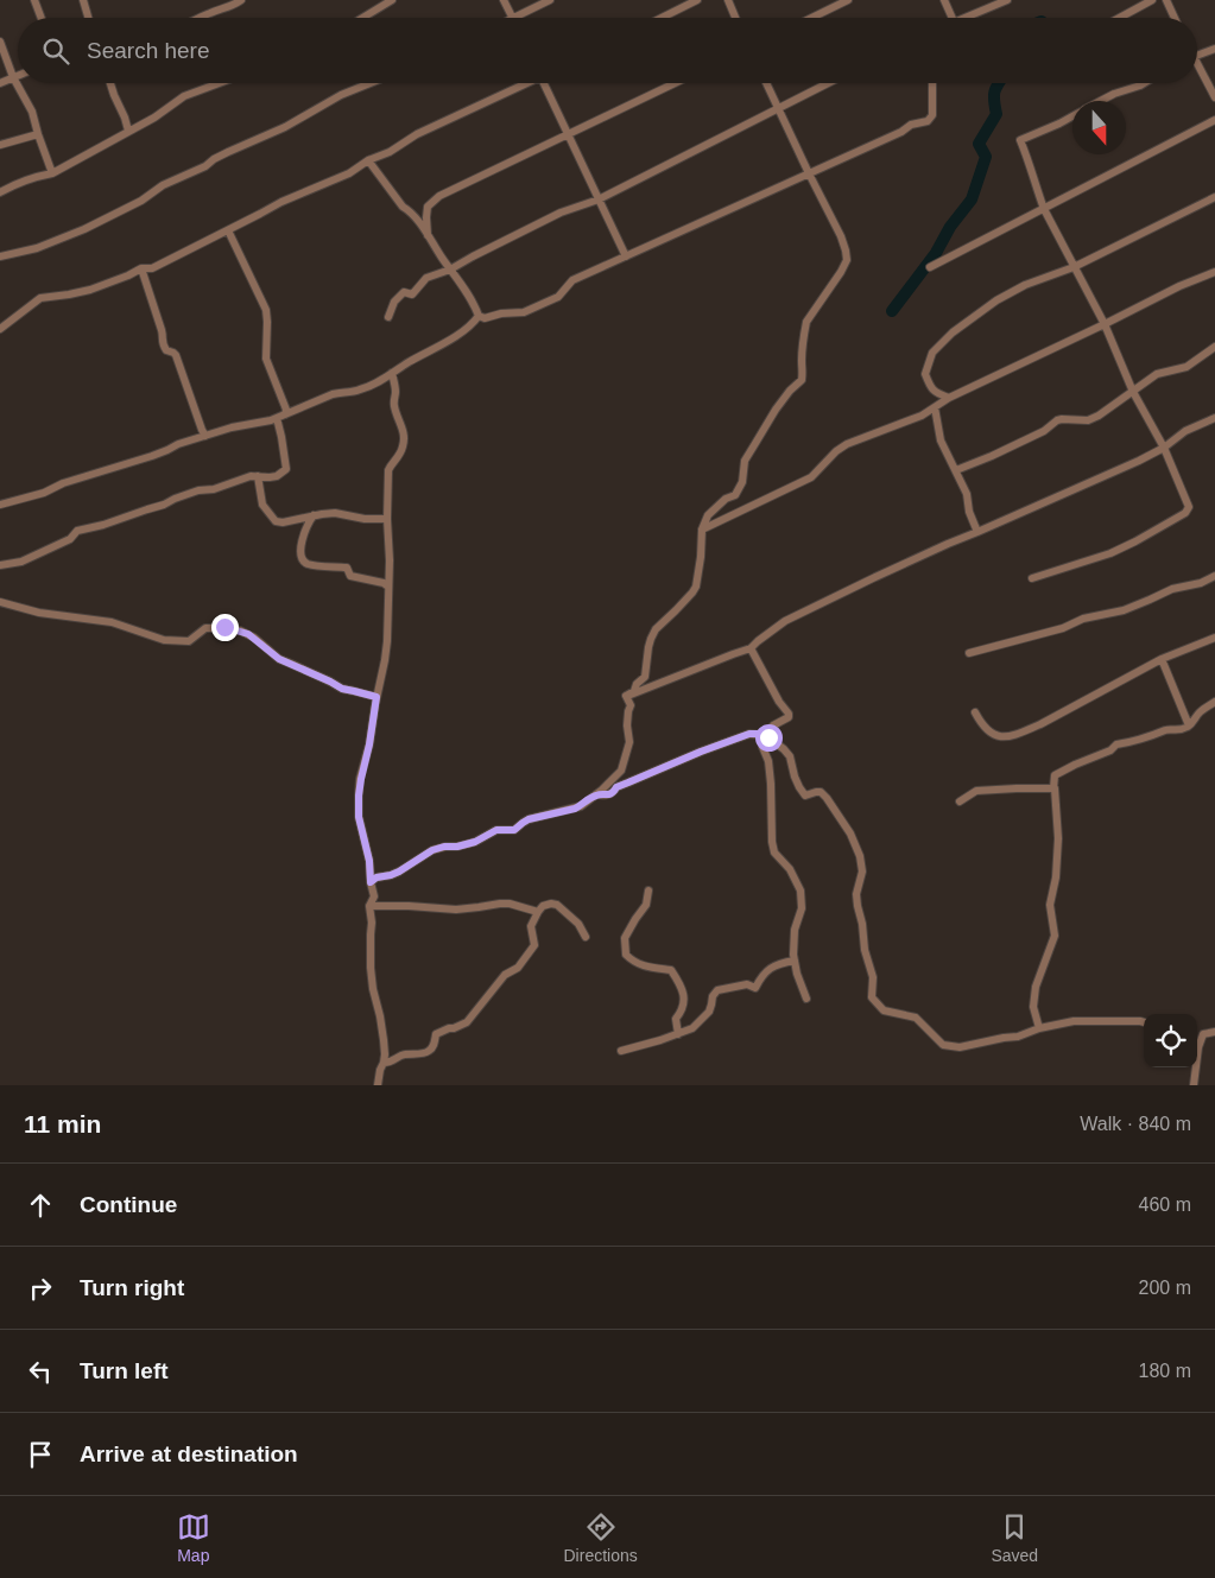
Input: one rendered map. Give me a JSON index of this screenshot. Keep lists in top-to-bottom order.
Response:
{
  "north": "bottom",
  "page": {
    "search": "Search here",
    "heading": ["11 min", "Walk · 840 m"],
    "list": [
      ["Continue", "460 m"],
      ["Turn right", "200 m"],
      ["Turn left", "180 m"],
      "Arrive at destination"
    ],
    "nav": ["Map", "Directions", "Saved"]
  }
}
